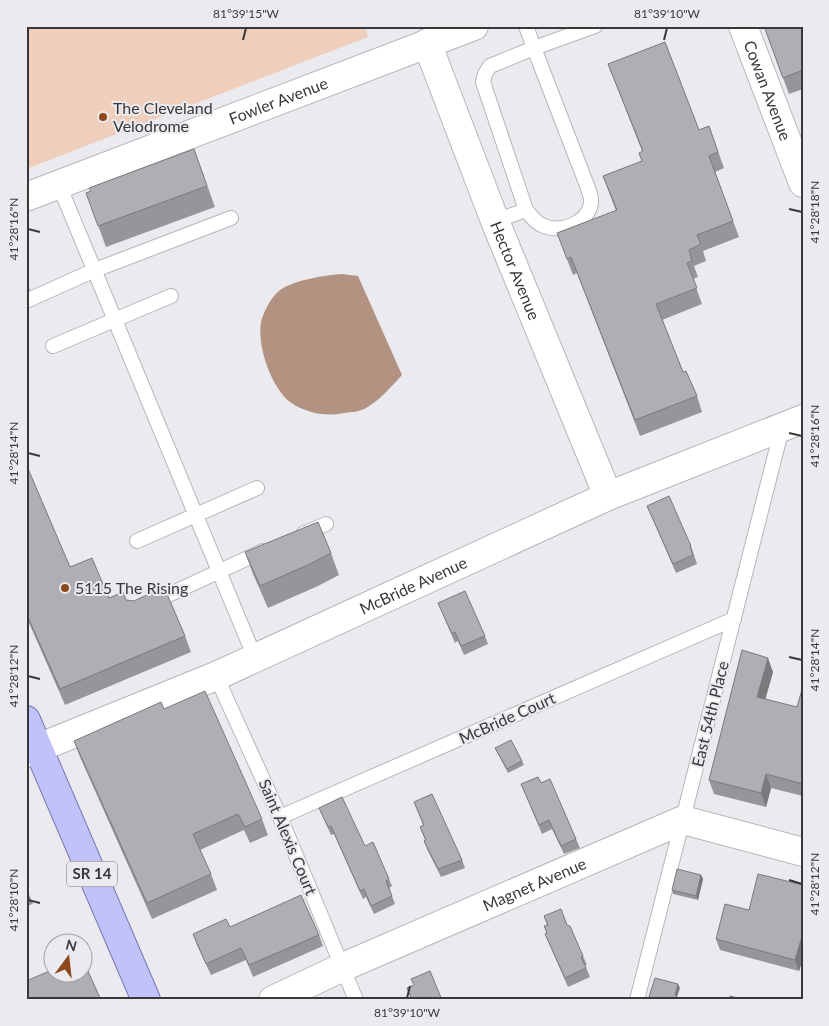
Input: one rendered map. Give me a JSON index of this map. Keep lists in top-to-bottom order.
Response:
{
  "streets": {
    "main road": ["SR 14"],
    "street": [
      "Cowan Avenue",
      "Fowler Avenue",
      "Hector Avenue",
      "McBride Avenue",
      "Magnet Avenue"
    ],
    "lane": ["East 54th Place", "McBride Court", "Saint Alexis Court"]
  },
  "crossings": [
    ["Fowler Avenue", "Hector Avenue"],
    ["Hector Avenue", "McBride Avenue"],
    ["McBride Avenue", "East 54th Place"],
    ["McBride Avenue", "Saint Alexis Court"],
    ["McBride Avenue", "SR 14"],
    ["East 54th Place", "McBride Court"],
    ["East 54th Place", "Magnet Avenue"],
    ["McBride Court", "Saint Alexis Court"],
    ["Saint Alexis Court", "Magnet Avenue"]
  ],
  "places": ["The Cleveland Velodrome", "5115 The Rising"],
  "north": "top",
  "coordinates": [
    "81°39'15\"W",
    "81°39'10\"W",
    "41°28'18\"N",
    "41°28'16\"N",
    "41°28'14\"N",
    "41°28'12\"N",
    "41°28'10\"N"
  ]
}
